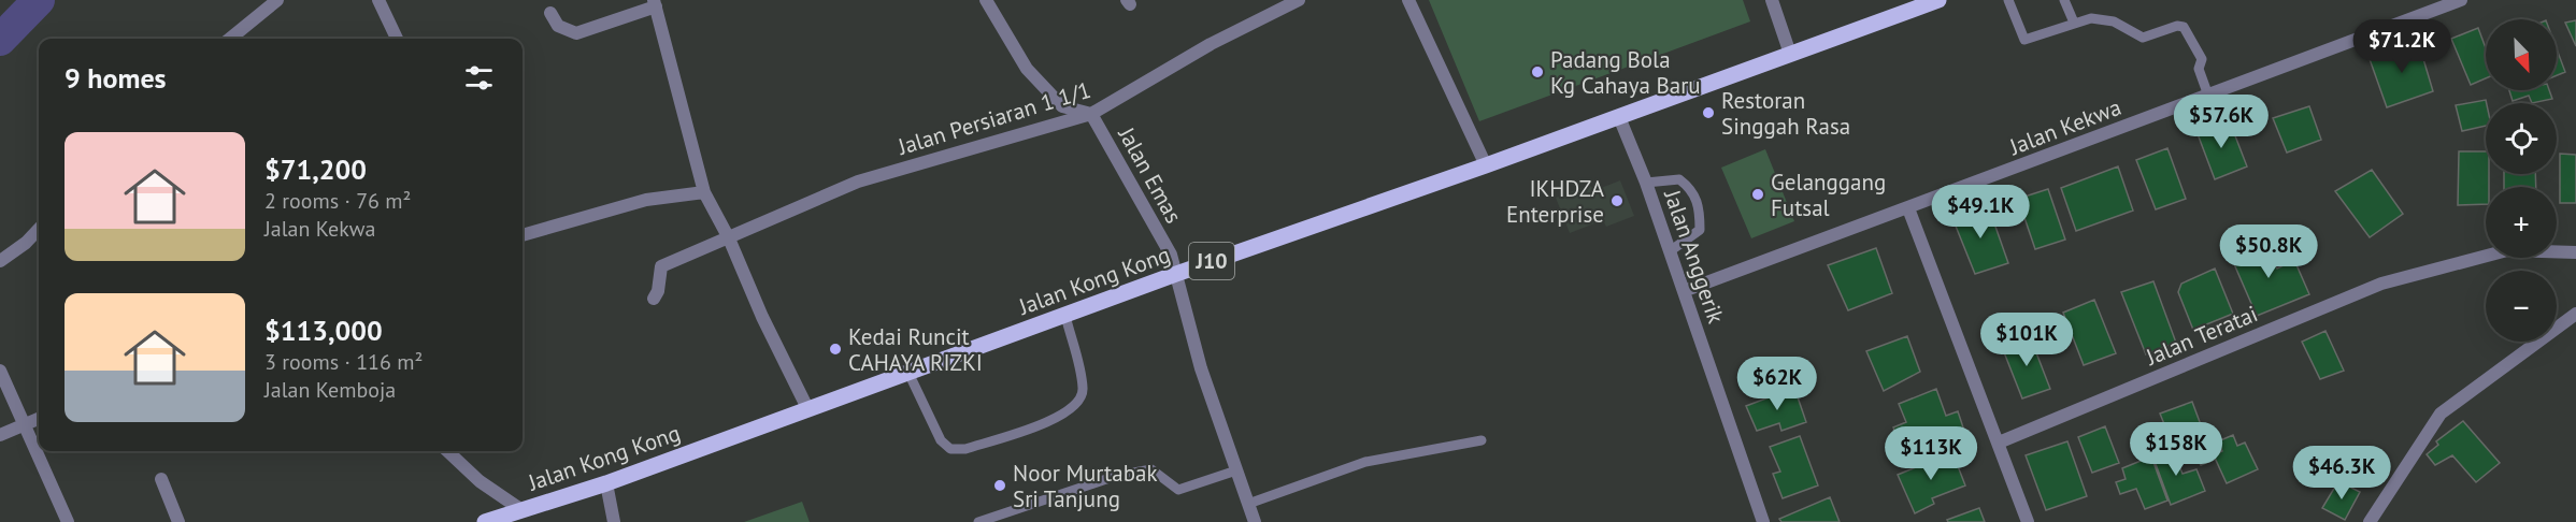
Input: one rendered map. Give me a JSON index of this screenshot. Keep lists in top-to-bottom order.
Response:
{
  "streets": {
    "main road": ["J10", "Jalan Kong Kong"],
    "street": [
      "Jalan Persiaran 1 1/1",
      "Jalan Kekwa",
      "Jalan Emas",
      "Jalan Anggerik",
      "Jalan Teratai"
    ]
  },
  "crossings": [
    ["Jalan Persiaran 1 1/1", "Jalan Emas"],
    ["Jalan Kekwa", "Jalan Anggerik"],
    ["Jalan Emas", "Jalan Kong Kong"],
    ["Jalan Anggerik", "Jalan Kong Kong"]
  ],
  "places": [
    "Padang Bola Kg Cahaya Baru",
    "Restoran Singgah Rasa",
    "Gelanggang Futsal",
    "IKHDZA Enterprise",
    "Kedai Runcit CAHAYA RIZKI",
    "Noor Murtabak Sri Tanjung"
  ],
  "north": "bottom right",
  "page": {
    "map_buttons": ["+", "−"],
    "price": [
      "$71.2K",
      "$57.6K",
      "$49.1K",
      "$50.8K",
      "$101K",
      "$62K",
      "$158K",
      "$113K",
      "$46.3K"
    ],
    "heading": "9 homes",
    "list": [
      {
        "name": "$71,200",
        "note": "2 rooms · 76 m² · Jalan Kekwa"
      },
      {
        "name": "$113,000",
        "note": "3 rooms · 116 m² · Jalan Kemboja"
      }
    ]
  }
}
